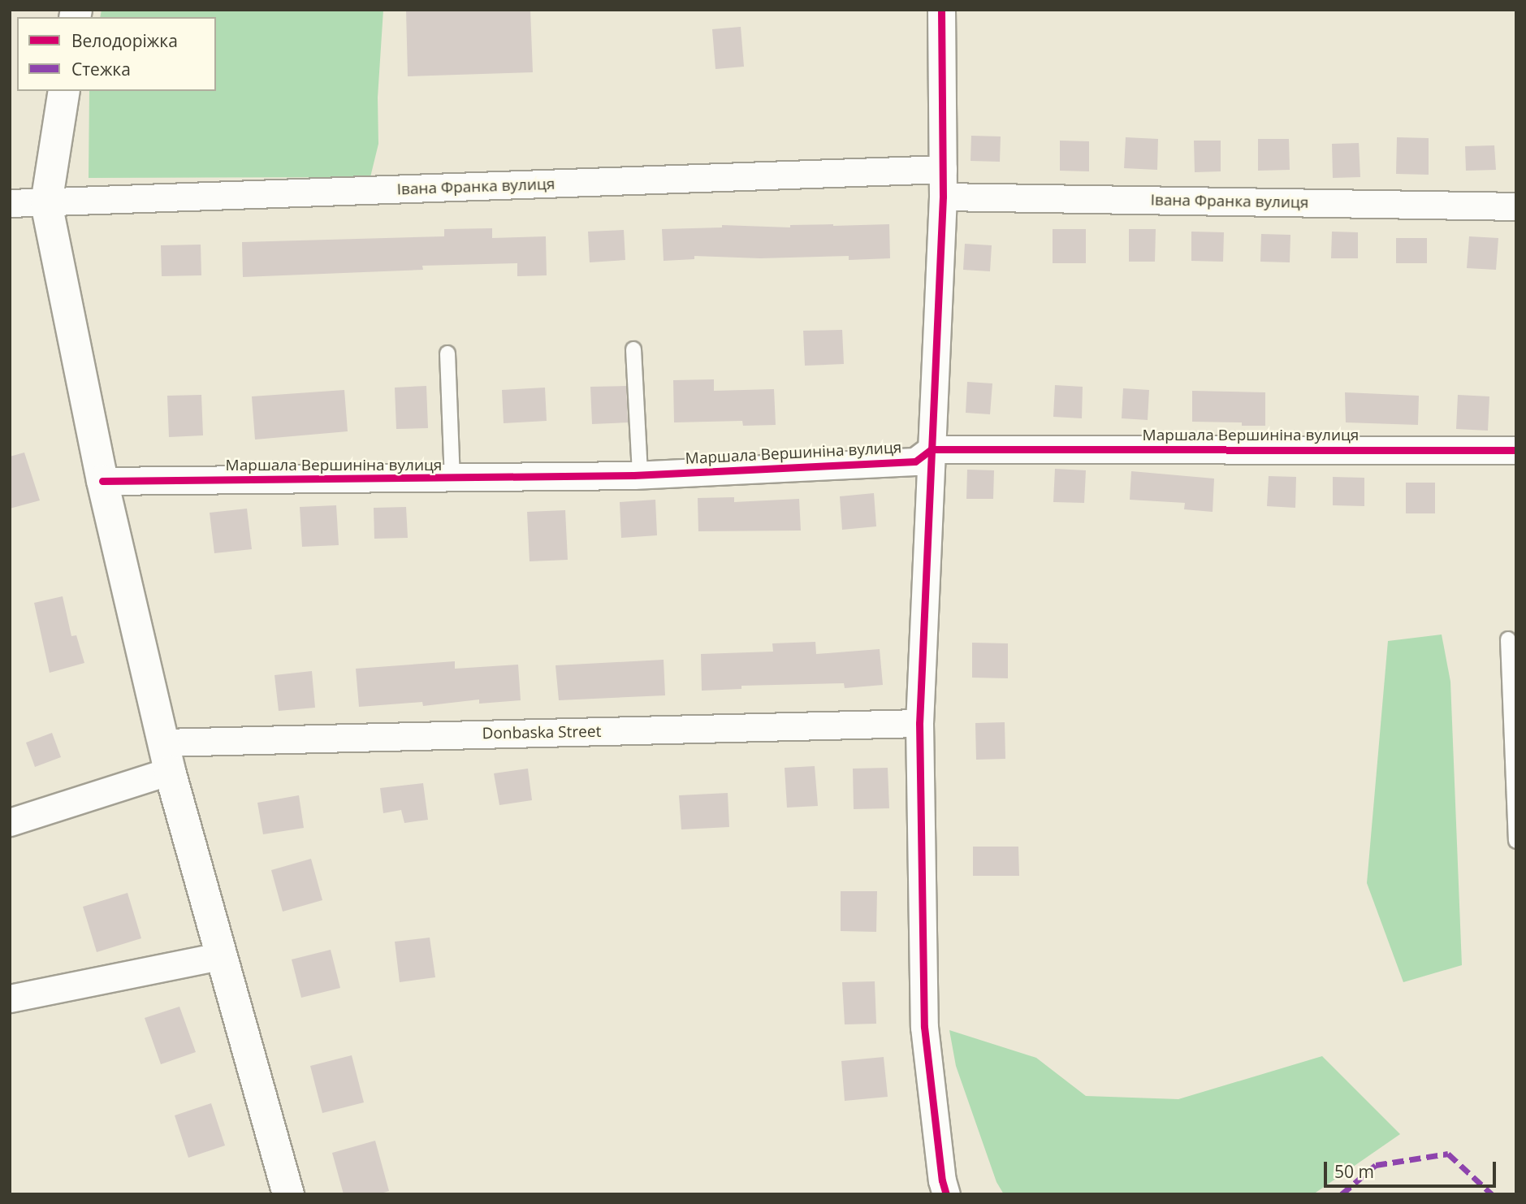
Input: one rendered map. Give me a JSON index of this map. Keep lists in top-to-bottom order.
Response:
{
  "streets": {
    "street": ["Івана Франка вулиця", "Маршала Вершиніна вулиця", "Donbaska Street"]
  },
  "legend": ["Велодоріжка", "Стежка"],
  "scale_bar": "50 m"
}
